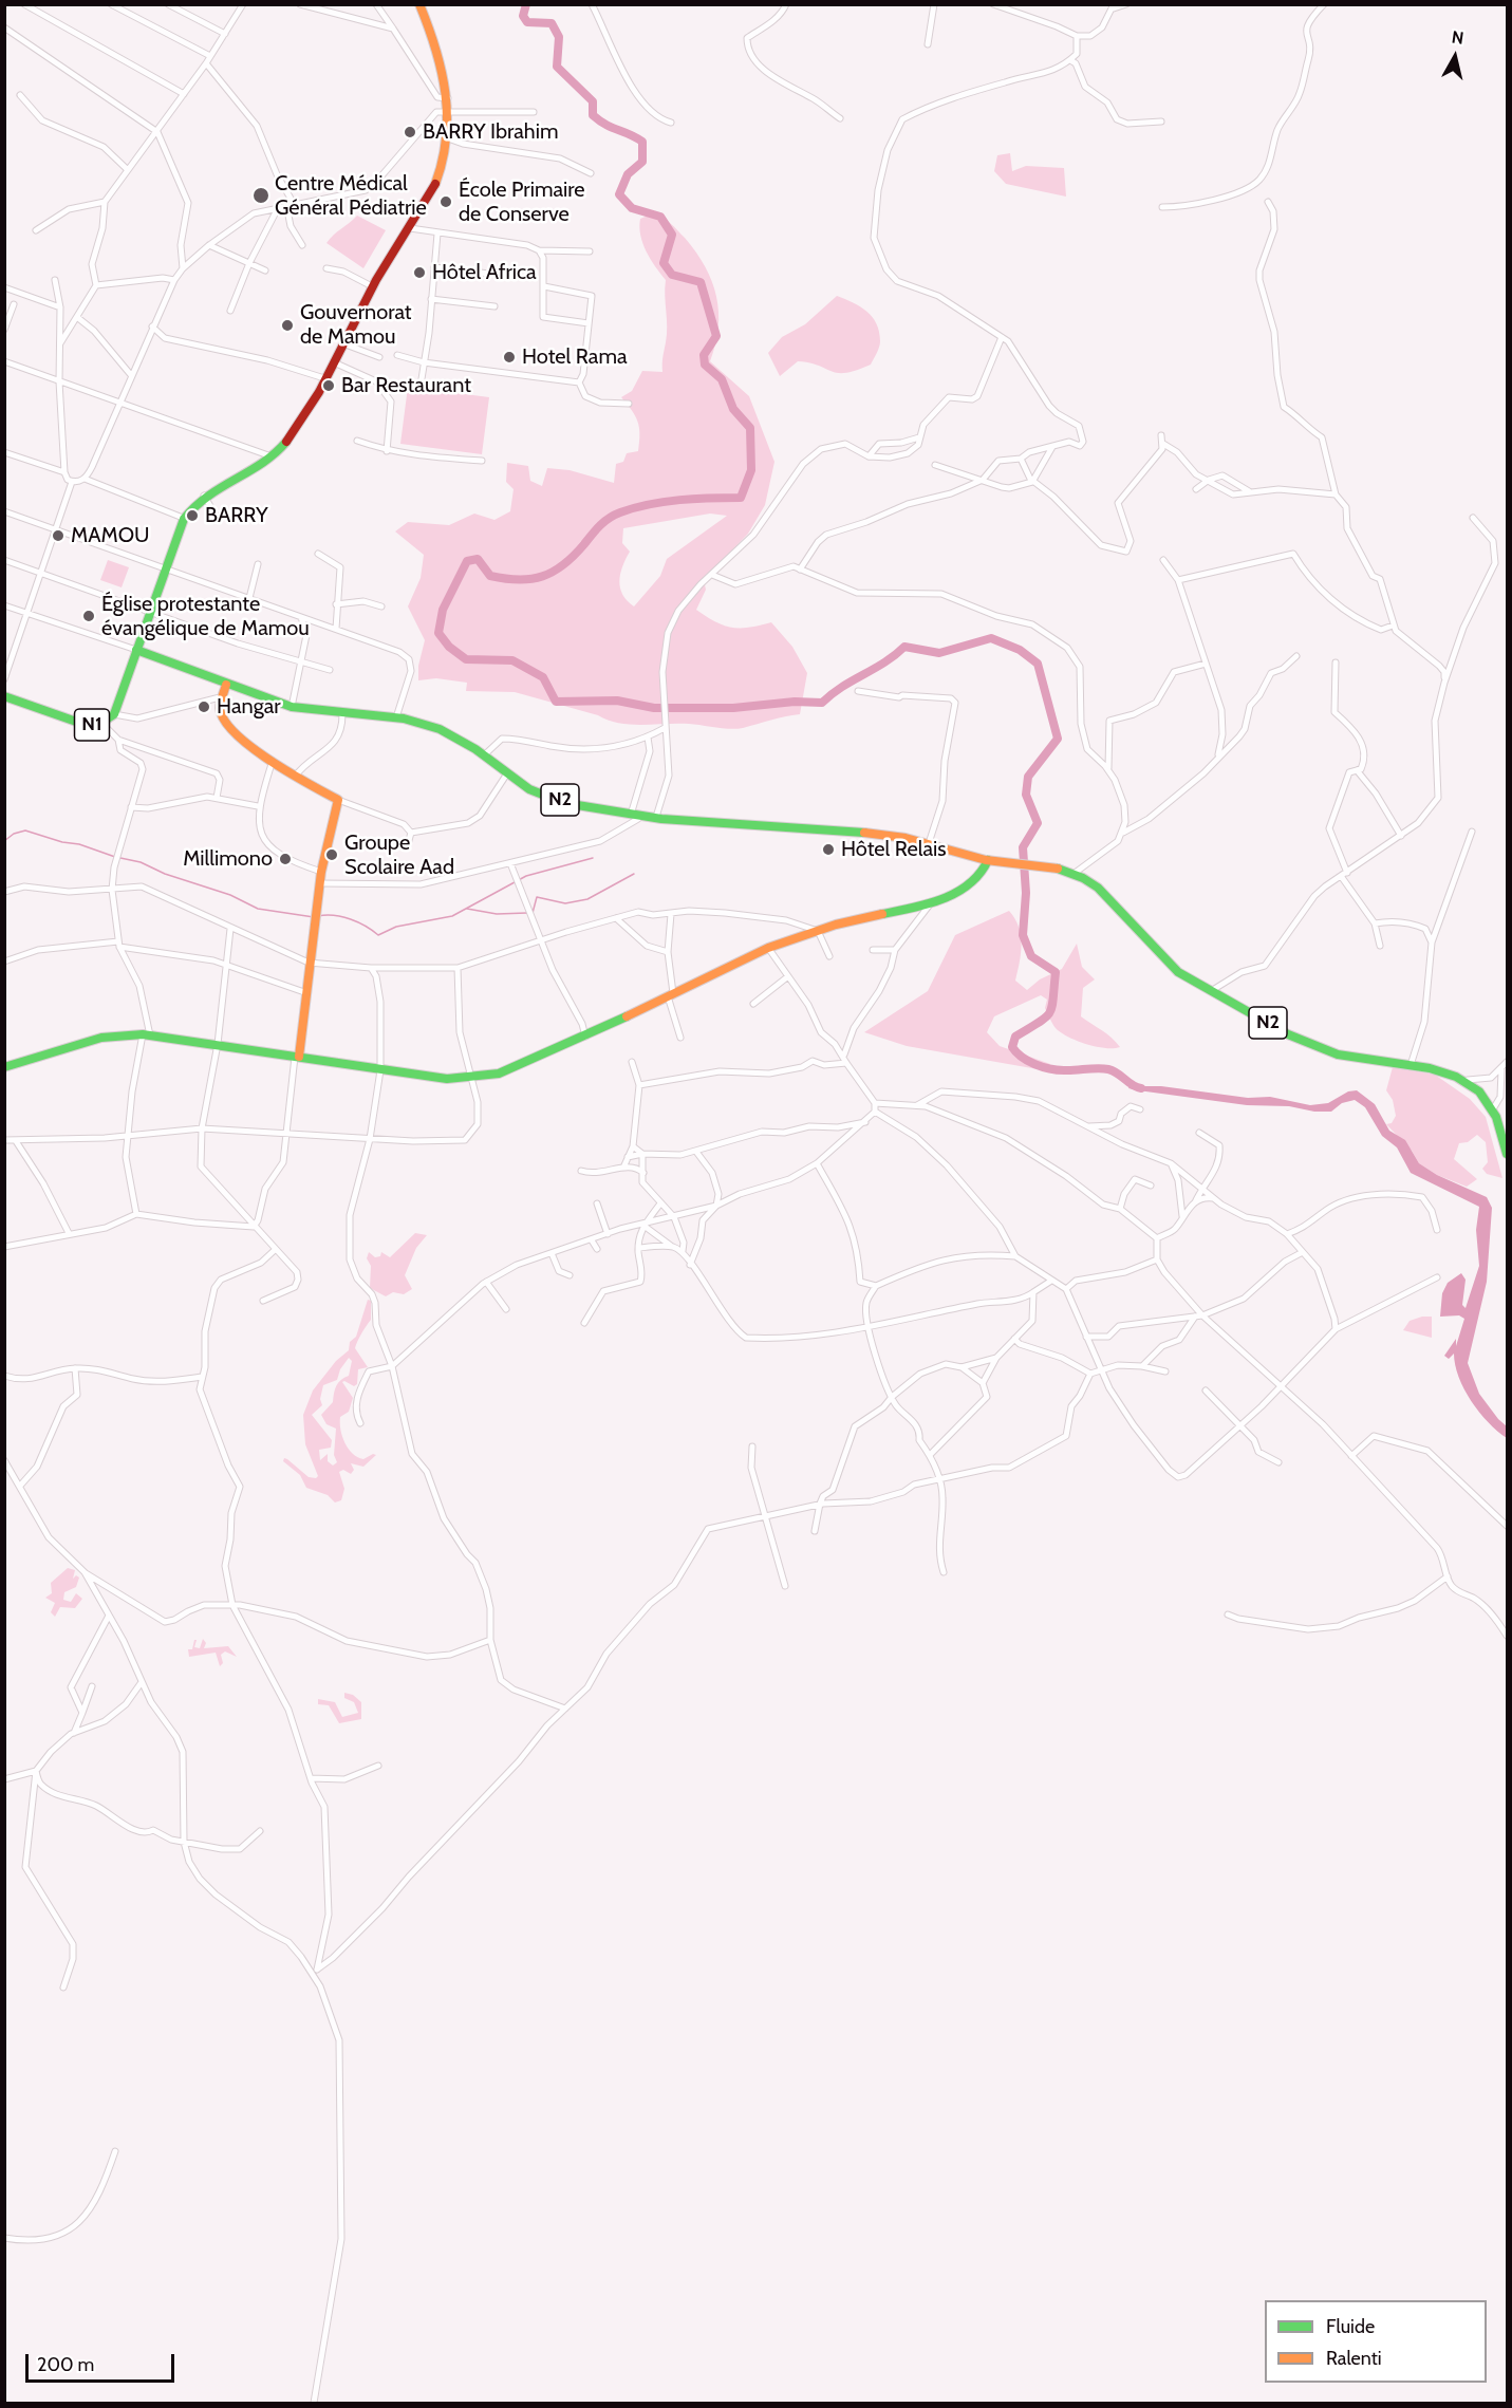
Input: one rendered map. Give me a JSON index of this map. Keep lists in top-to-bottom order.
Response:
{
  "streets": {
    "main road": ["N1", "N2"]
  },
  "crossings": [
    ["N1", "N2"]
  ],
  "places": [
    "BARRY Ibrahim",
    "Centre Médical Général Pédiatrie",
    "École Primaire de Conserve",
    "Hôtel Africa",
    "Gouvernorat de Mamou",
    "Hotel Rama",
    "Bar Restaurant",
    "BARRY",
    "MAMOU",
    "Église protestante évangélique de Mamou",
    "Hangar",
    "Hôtel Relais",
    "Groupe Scolaire Aad",
    "Millimono"
  ],
  "legend": ["Fluide", "Ralenti"],
  "scale_bar": "200 m",
  "north": "top"
}
